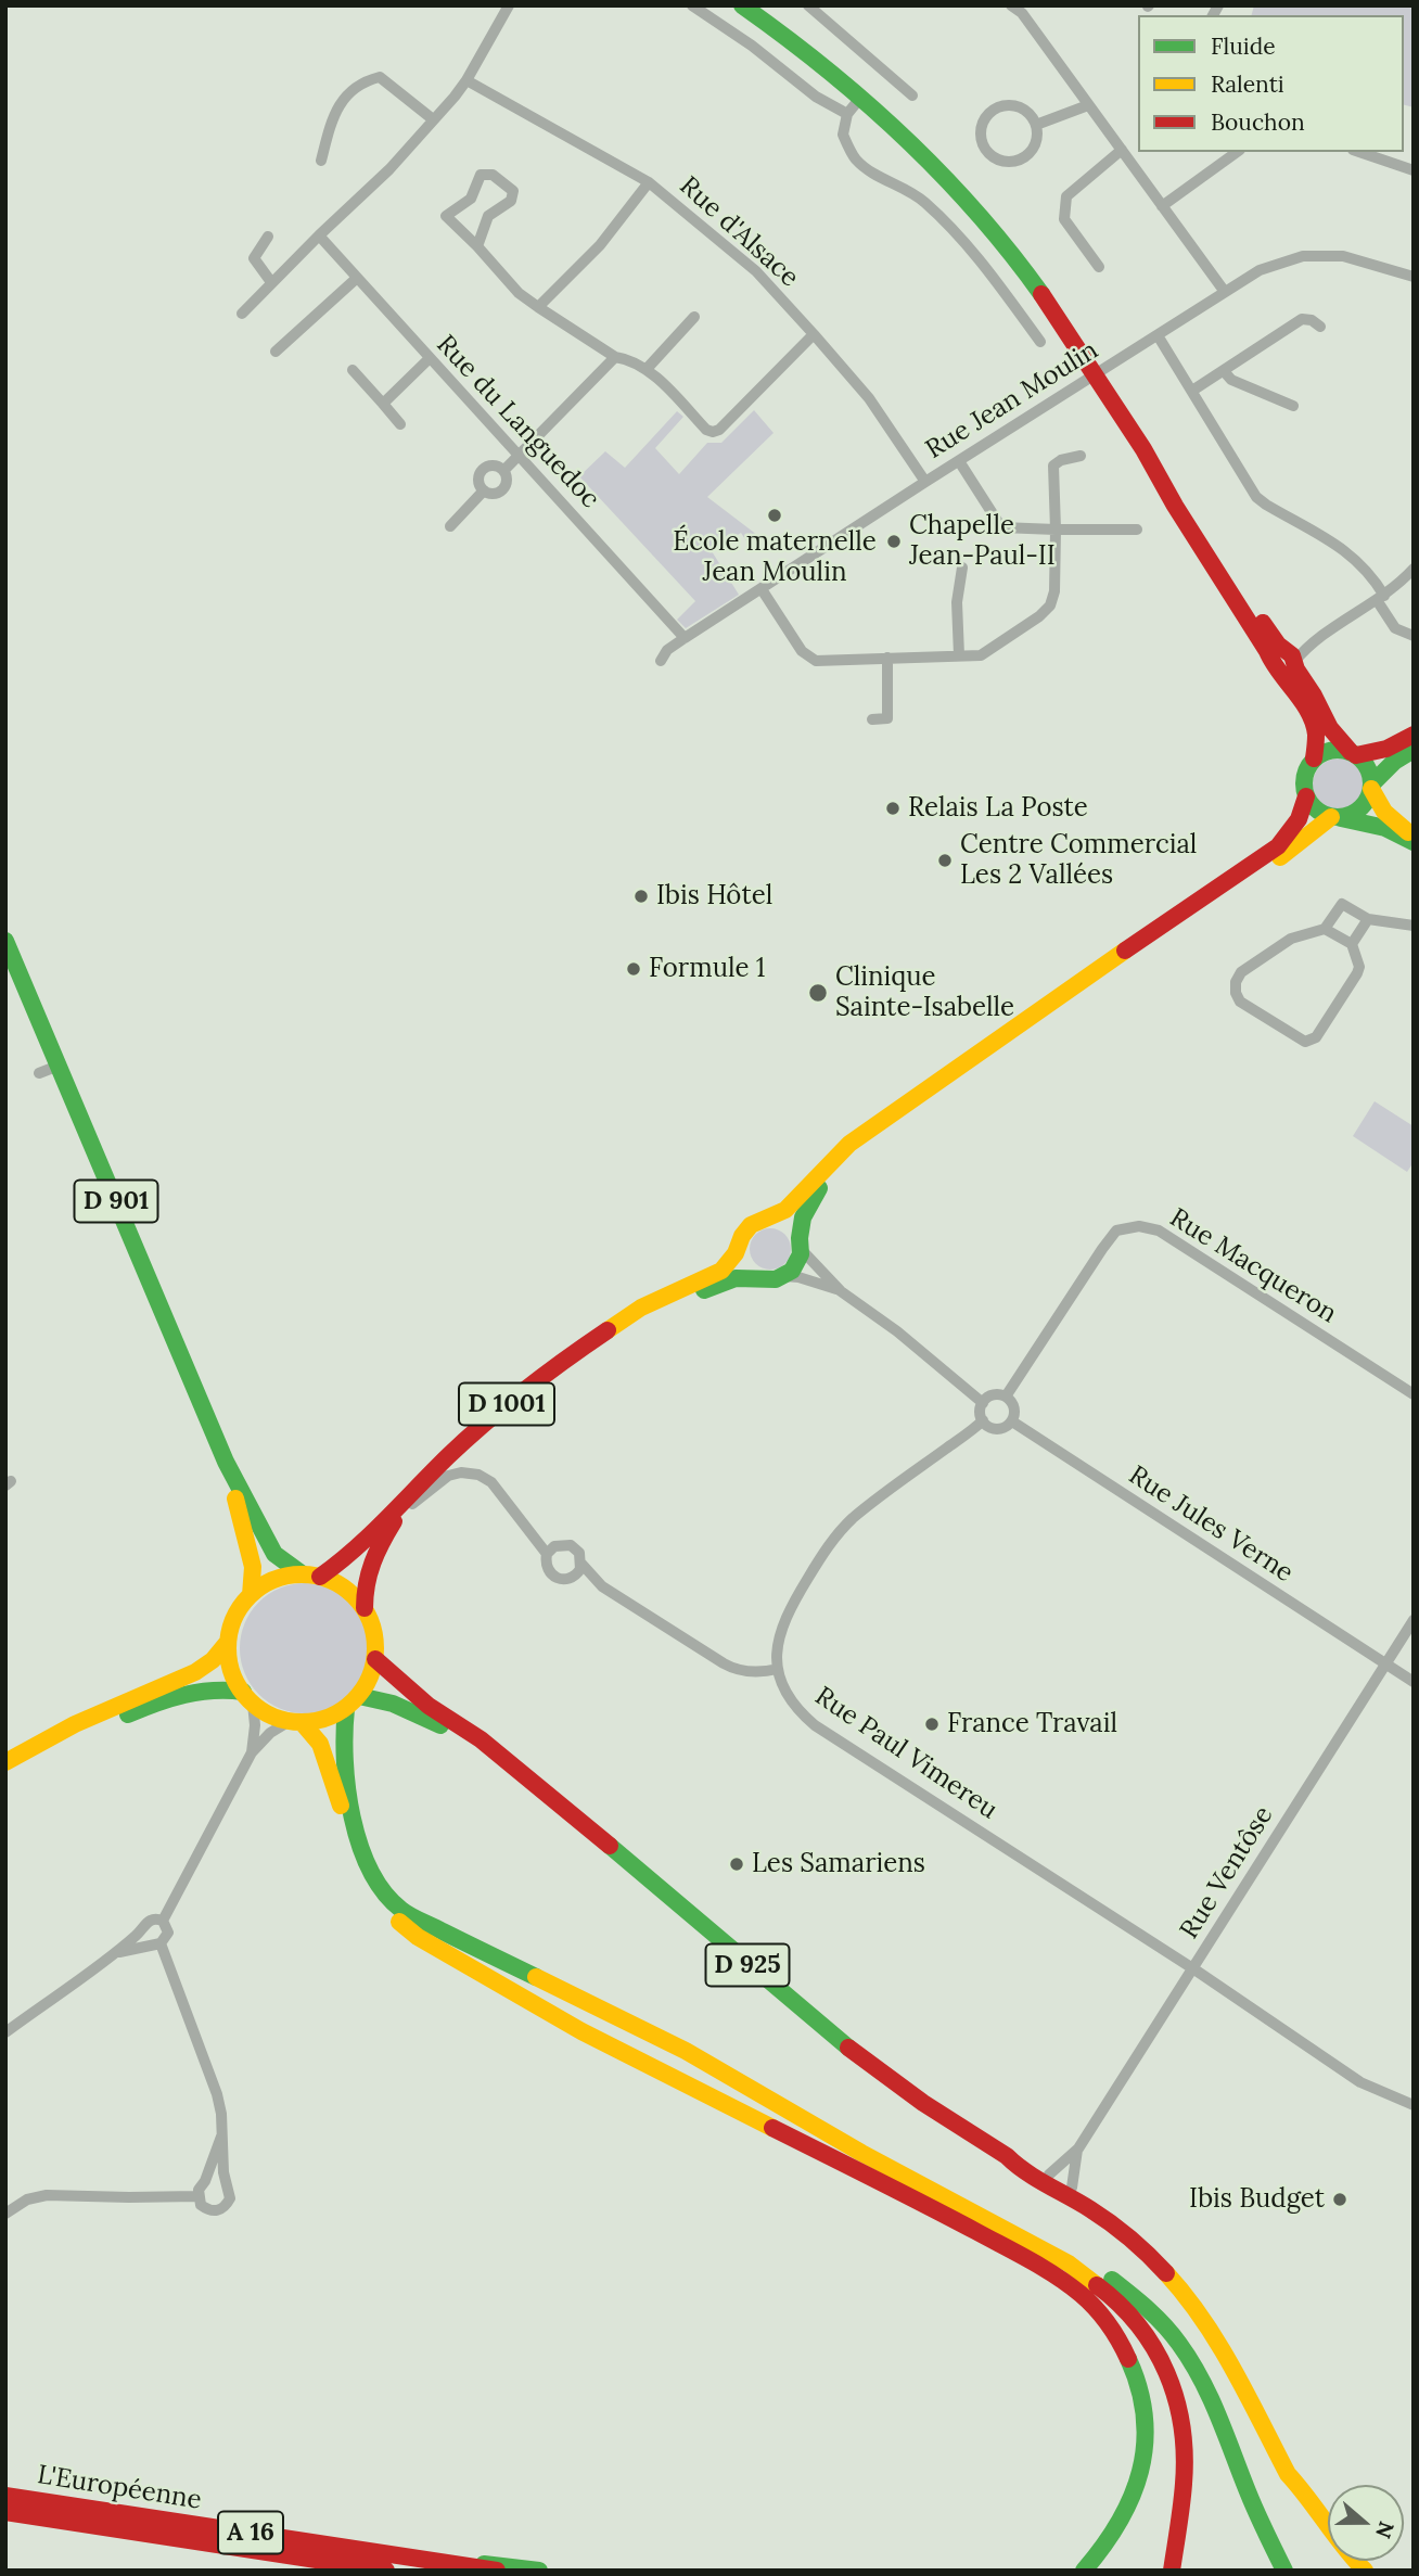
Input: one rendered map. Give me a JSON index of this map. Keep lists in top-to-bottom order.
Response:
{
  "streets": {
    "main road": [
      "D 901",
      "D 1001",
      "D 925",
      "L'Européenne",
      "A 16"
    ],
    "street": [
      "Rue d'Alsace",
      "Rue Jean Moulin",
      "Rue du Languedoc",
      "Rue Macqueron",
      "Rue Jules Verne",
      "Rue Paul Vimereu",
      "Rue Ventôse"
    ]
  },
  "crossings": [
    ["Rue d'Alsace", "Rue Jean Moulin"],
    ["Rue Jean Moulin", "Rue du Languedoc"],
    ["D 901", "D 1001"],
    ["D 901", "D 925"],
    ["Rue Macqueron", "Rue Jules Verne"],
    ["Rue Macqueron", "Rue Paul Vimereu"],
    ["D 1001", "D 925"],
    ["Rue Jules Verne", "Rue Paul Vimereu"],
    ["Rue Jules Verne", "Rue Ventôse"],
    ["Rue Paul Vimereu", "Rue Ventôse"],
    ["Rue Ventôse", "D 925"]
  ],
  "places": [
    "École maternelle Jean Moulin",
    "Chapelle Jean-Paul-II",
    "Relais La Poste",
    "Centre Commercial Les 2 Vallées",
    "Ibis Hôtel",
    "Formule 1",
    "Clinique Sainte-Isabelle",
    "France Travail",
    "Les Samariens",
    "Ibis Budget"
  ],
  "legend": ["Fluide", "Ralenti", "Bouchon"],
  "north": "right"
}
